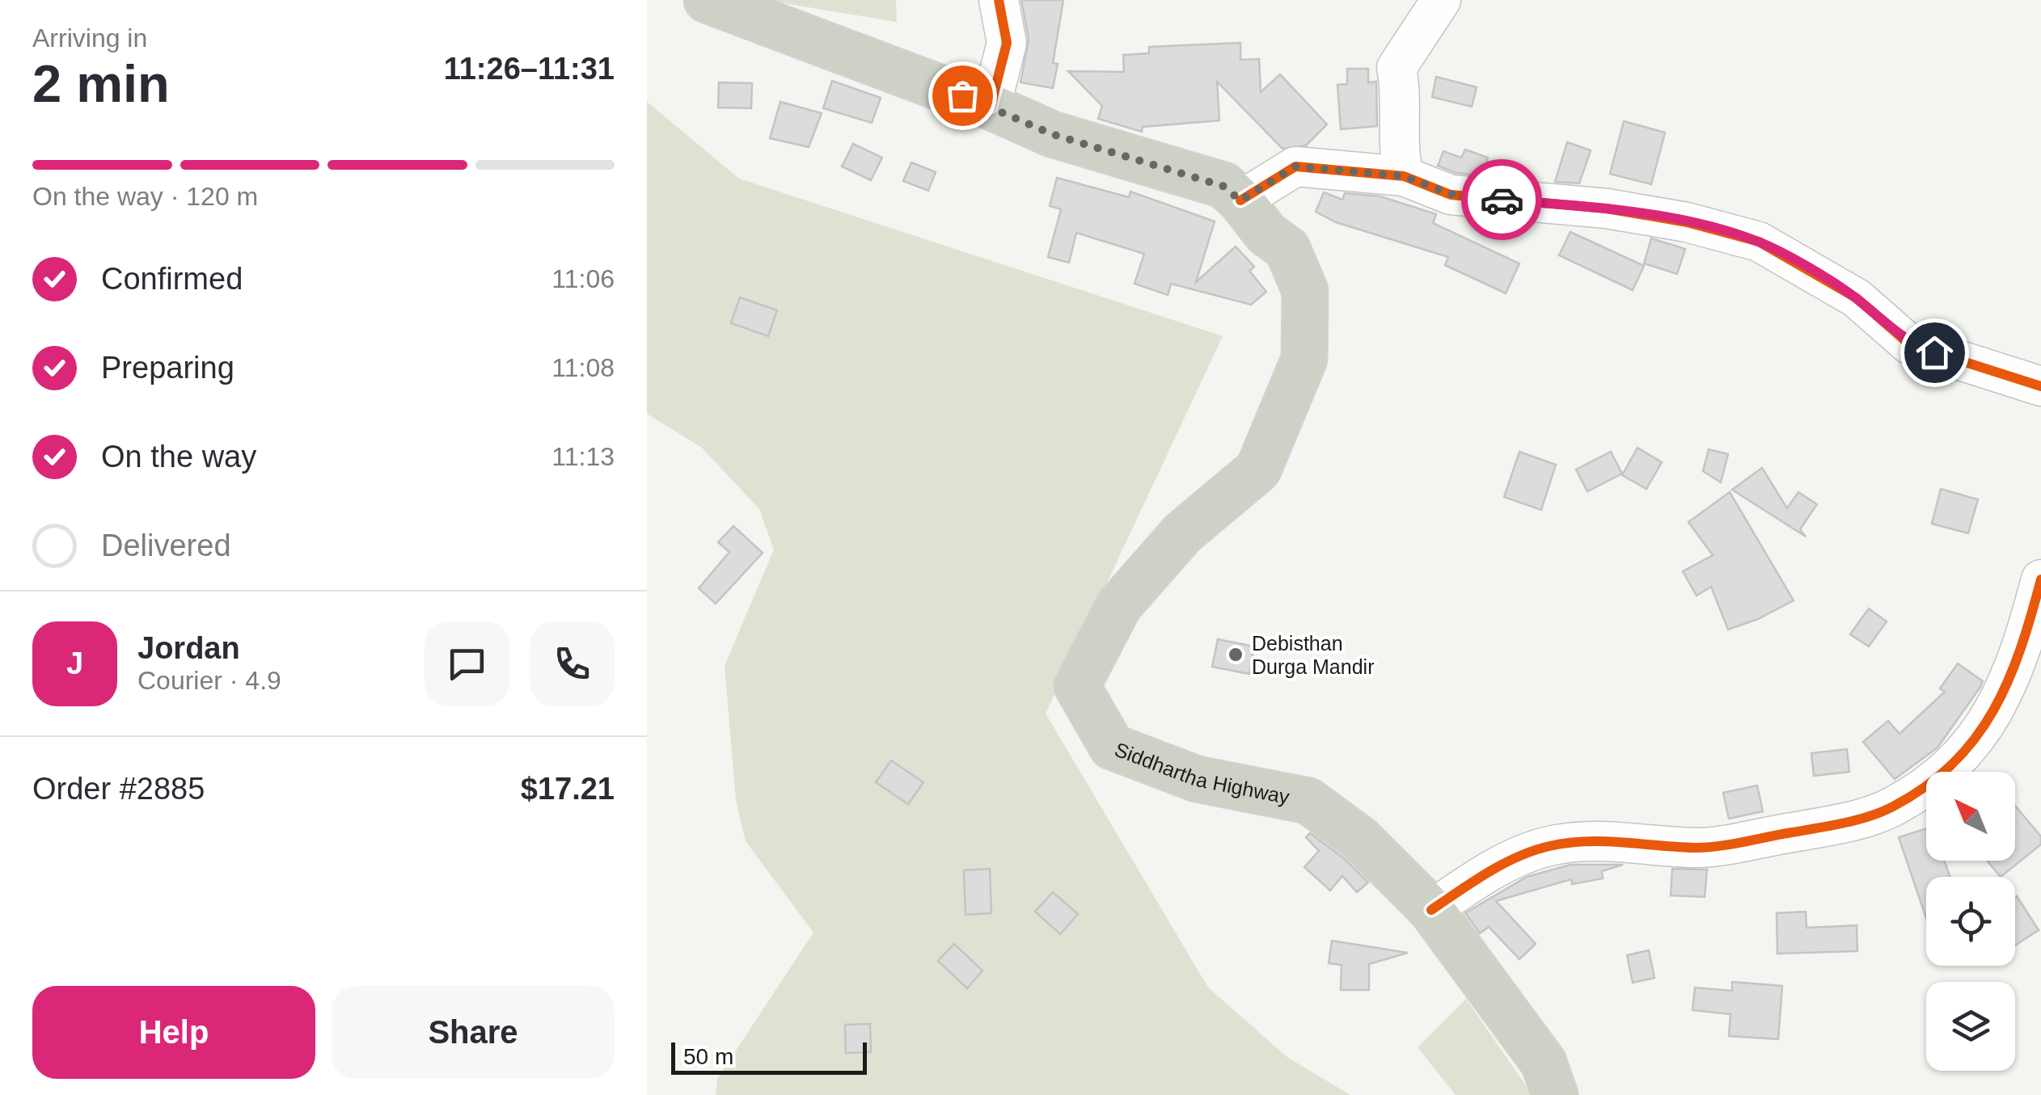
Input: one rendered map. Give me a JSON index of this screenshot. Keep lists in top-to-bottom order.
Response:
{
  "streets": {
    "highway": ["Siddhartha Highway"]
  },
  "places": ["Debisthan Durga Mandir"],
  "scale_bar": "50 m",
  "north": "top left",
  "page": {
    "heading": ["2 min", "Arriving in", "11:26–11:31"],
    "panel": [
      "Jordan",
      "Courier · 4.9",
      "Order #2885",
      "$17.21"
    ],
    "bar": "On the way · 120 m",
    "list": [
      ["Confirmed", "11:06"],
      ["Preparing", "11:08"],
      ["On the way", "11:13"],
      "Delivered"
    ],
    "round": "J",
    "buttons": ["Help", "Share"],
    "scale": "50 m"
  }
}
